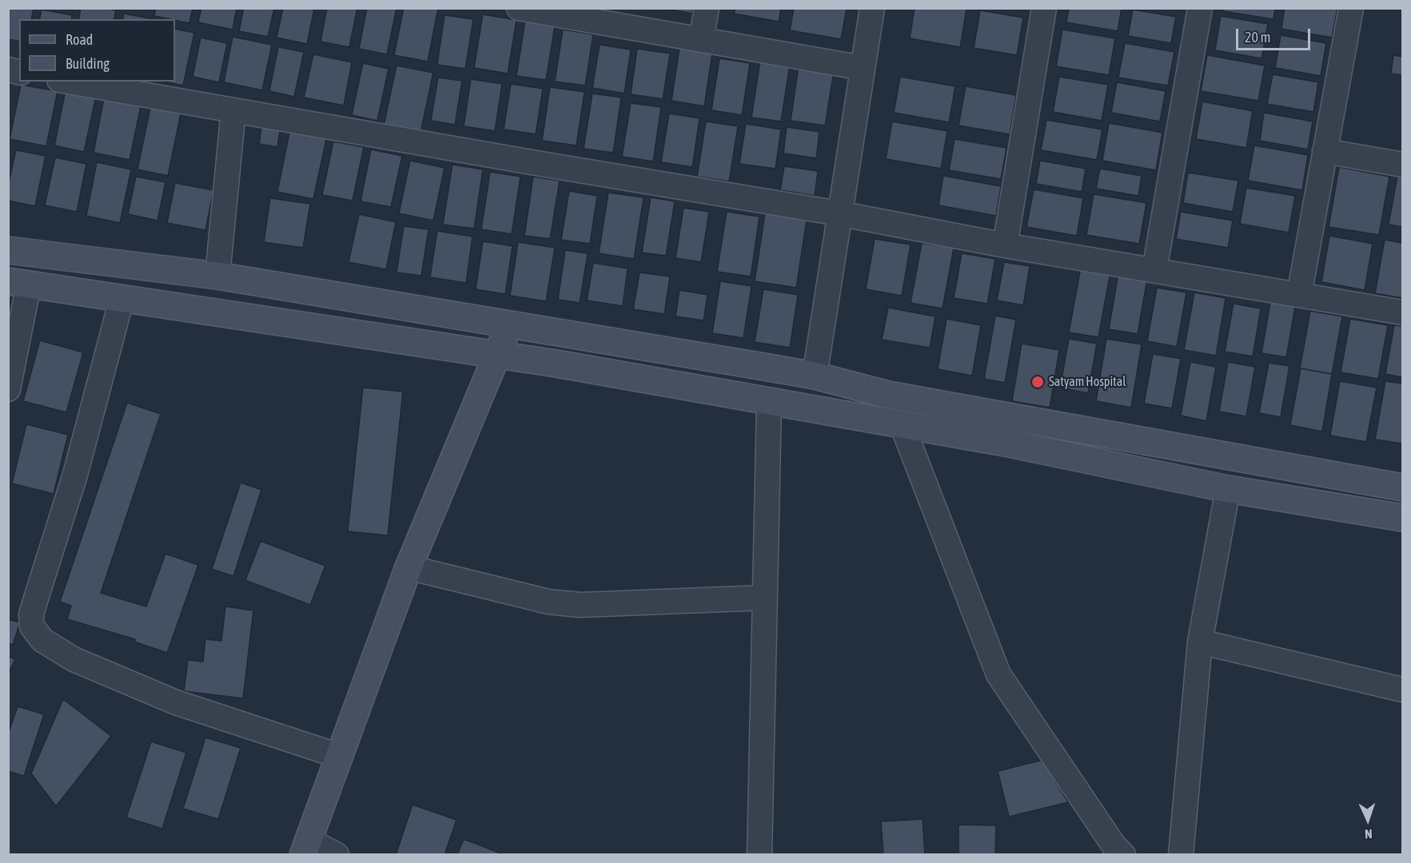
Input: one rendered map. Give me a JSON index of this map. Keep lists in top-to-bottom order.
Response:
{
  "places": ["Satyam Hospital"],
  "legend": ["Road", "Building"],
  "scale_bar": "20 m",
  "north": "bottom"
}
